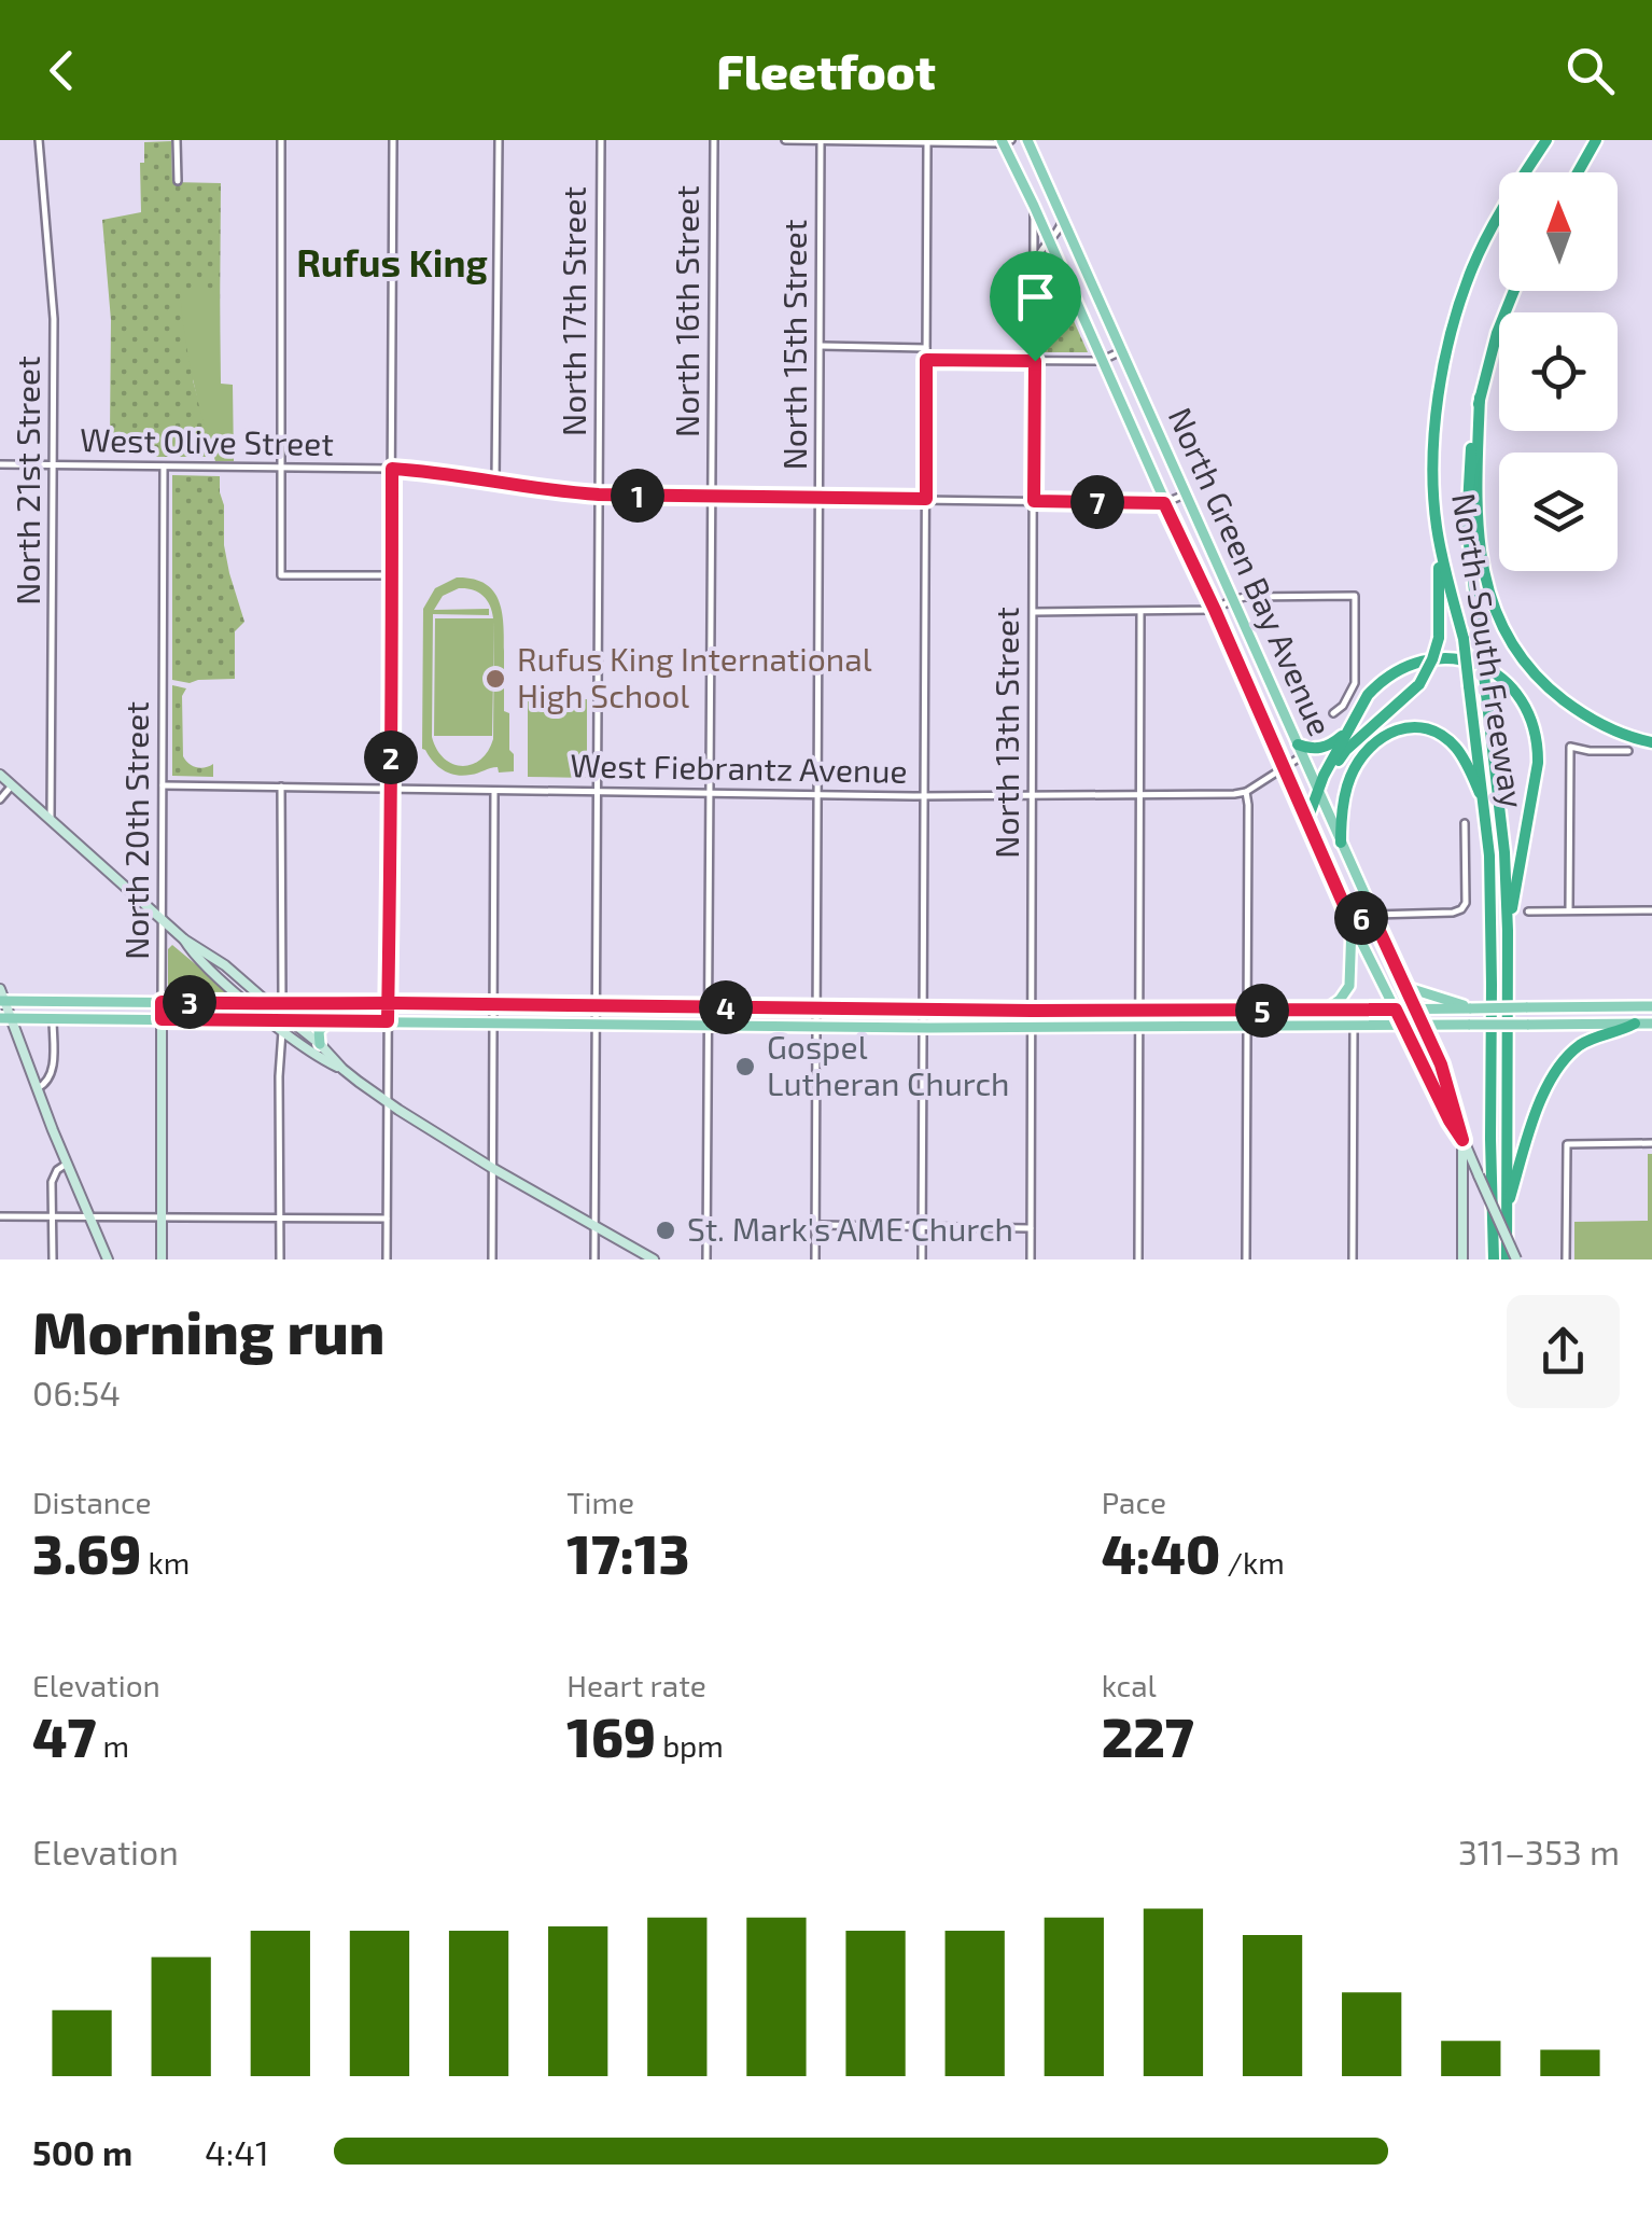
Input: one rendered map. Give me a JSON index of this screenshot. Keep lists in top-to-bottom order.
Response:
{
  "streets": {
    "highway": ["North-South Freeway"],
    "main road": ["North Green Bay Avenue"],
    "street": [
      "North 17th Street",
      "North 16th Street",
      "North 15th Street",
      "West Olive Street",
      "North 21st Street",
      "North 13th Street",
      "West Fiebrantz Avenue",
      "North 20th Street"
    ]
  },
  "crossings": [
    ["North 17th Street", "West Olive Street"],
    ["North 17th Street", "West Fiebrantz Avenue"],
    ["North 16th Street", "West Olive Street"],
    ["North 16th Street", "West Fiebrantz Avenue"],
    ["North 15th Street", "West Olive Street"],
    ["North 15th Street", "West Fiebrantz Avenue"],
    ["West Olive Street", "North 21st Street"],
    ["West Olive Street", "North Green Bay Avenue"],
    ["West Olive Street", "North 13th Street"],
    ["West Olive Street", "North 20th Street"],
    ["North Green Bay Avenue", "North 13th Street"],
    ["North Green Bay Avenue", "West Fiebrantz Avenue"],
    ["North 13th Street", "West Fiebrantz Avenue"],
    ["West Fiebrantz Avenue", "North 20th Street"]
  ],
  "districts": ["Rufus King"],
  "places": ["Rufus King International High School", "Gospel Lutheran Church", "St. Mark's AME Church"],
  "north": "top",
  "page": {
    "header": "Fleetfoot",
    "pins": [
      "1",
      "7",
      "2",
      "6",
      "3",
      "4",
      "5"
    ],
    "heading": ["Morning run", "06:54"],
    "stats": [
      ["Distance", "3.69 km"],
      ["Time", "17:13"],
      ["Pace", "4:40 /km"],
      ["Elevation", "47 m"],
      ["Heart rate", "169 bpm"],
      ["kcal", "227"]
    ],
    "chart": ["Elevation", "311–353 m"],
    "list": [
      {
        "name": "500 m",
        "note": "4:41"
      }
    ]
  }
}
